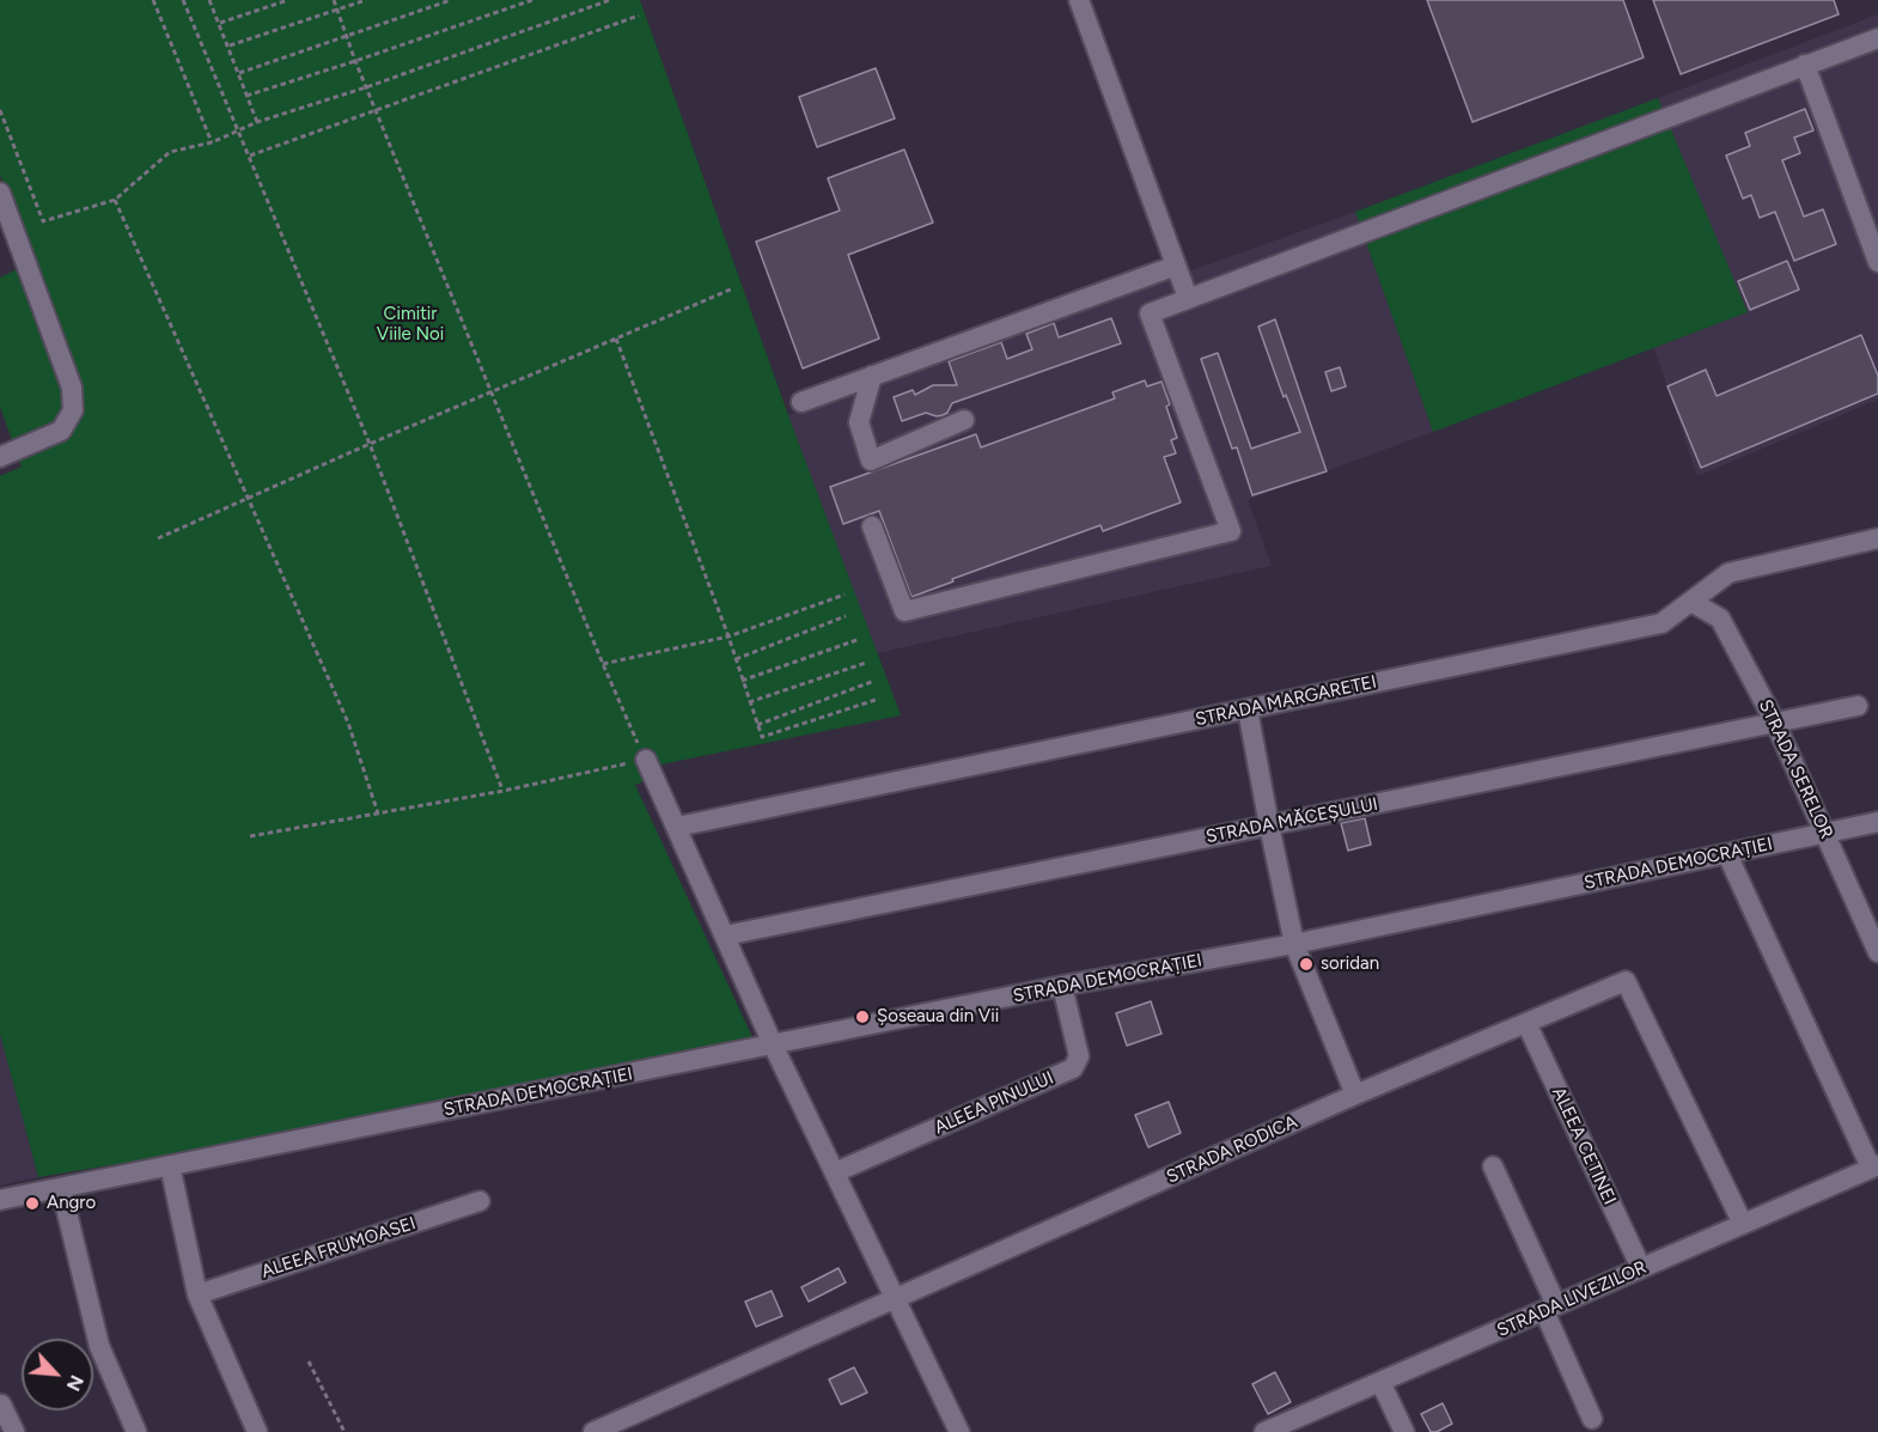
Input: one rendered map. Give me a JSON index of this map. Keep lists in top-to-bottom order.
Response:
{
  "streets": {
    "street": [
      "STRADA MARGARETEI",
      "STRADA SERELOR",
      "STRADA MĂCEȘULUI",
      "STRADA DEMOCRAȚIEI",
      "ALEEA PINULUI",
      "ALEEA CETINEI",
      "STRADA RODICA",
      "ALEEA FRUMOASEI",
      "STRADA LIVEZILOR"
    ]
  },
  "crossings": [
    ["STRADA MARGARETEI", "STRADA SERELOR"],
    ["STRADA SERELOR", "STRADA MĂCEȘULUI"],
    ["STRADA SERELOR", "STRADA DEMOCRAȚIEI"],
    ["STRADA DEMOCRAȚIEI", "ALEEA PINULUI"],
    ["ALEEA CETINEI", "STRADA RODICA"],
    ["ALEEA CETINEI", "STRADA LIVEZILOR"],
    ["STRADA RODICA", "STRADA LIVEZILOR"]
  ],
  "parks": ["Cimitir Viile Noi"],
  "places": ["soridan", "Șoseaua din Vii", "Angro"],
  "north": "bottom right"
}
